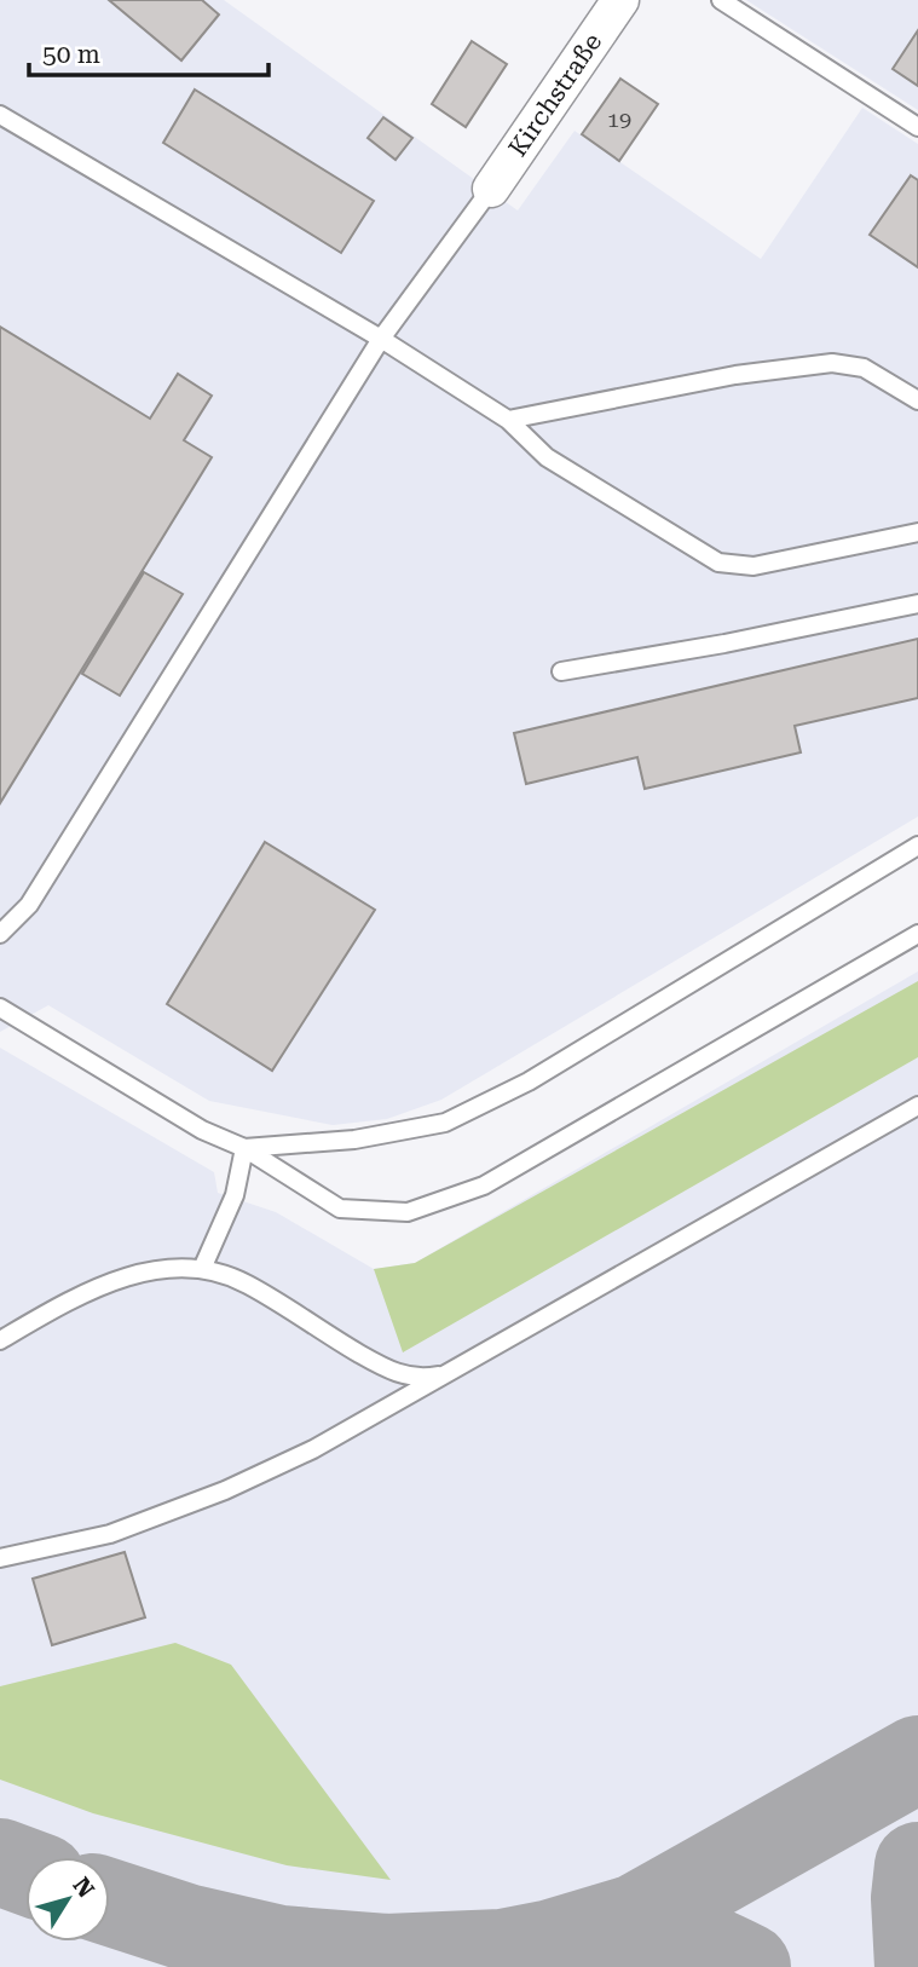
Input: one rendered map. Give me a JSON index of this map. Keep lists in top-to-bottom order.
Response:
{
  "streets": {
    "street": ["Kirchstraße"]
  },
  "house_numbers": ["19"],
  "scale_bar": "50 m",
  "north": "top right"
}
